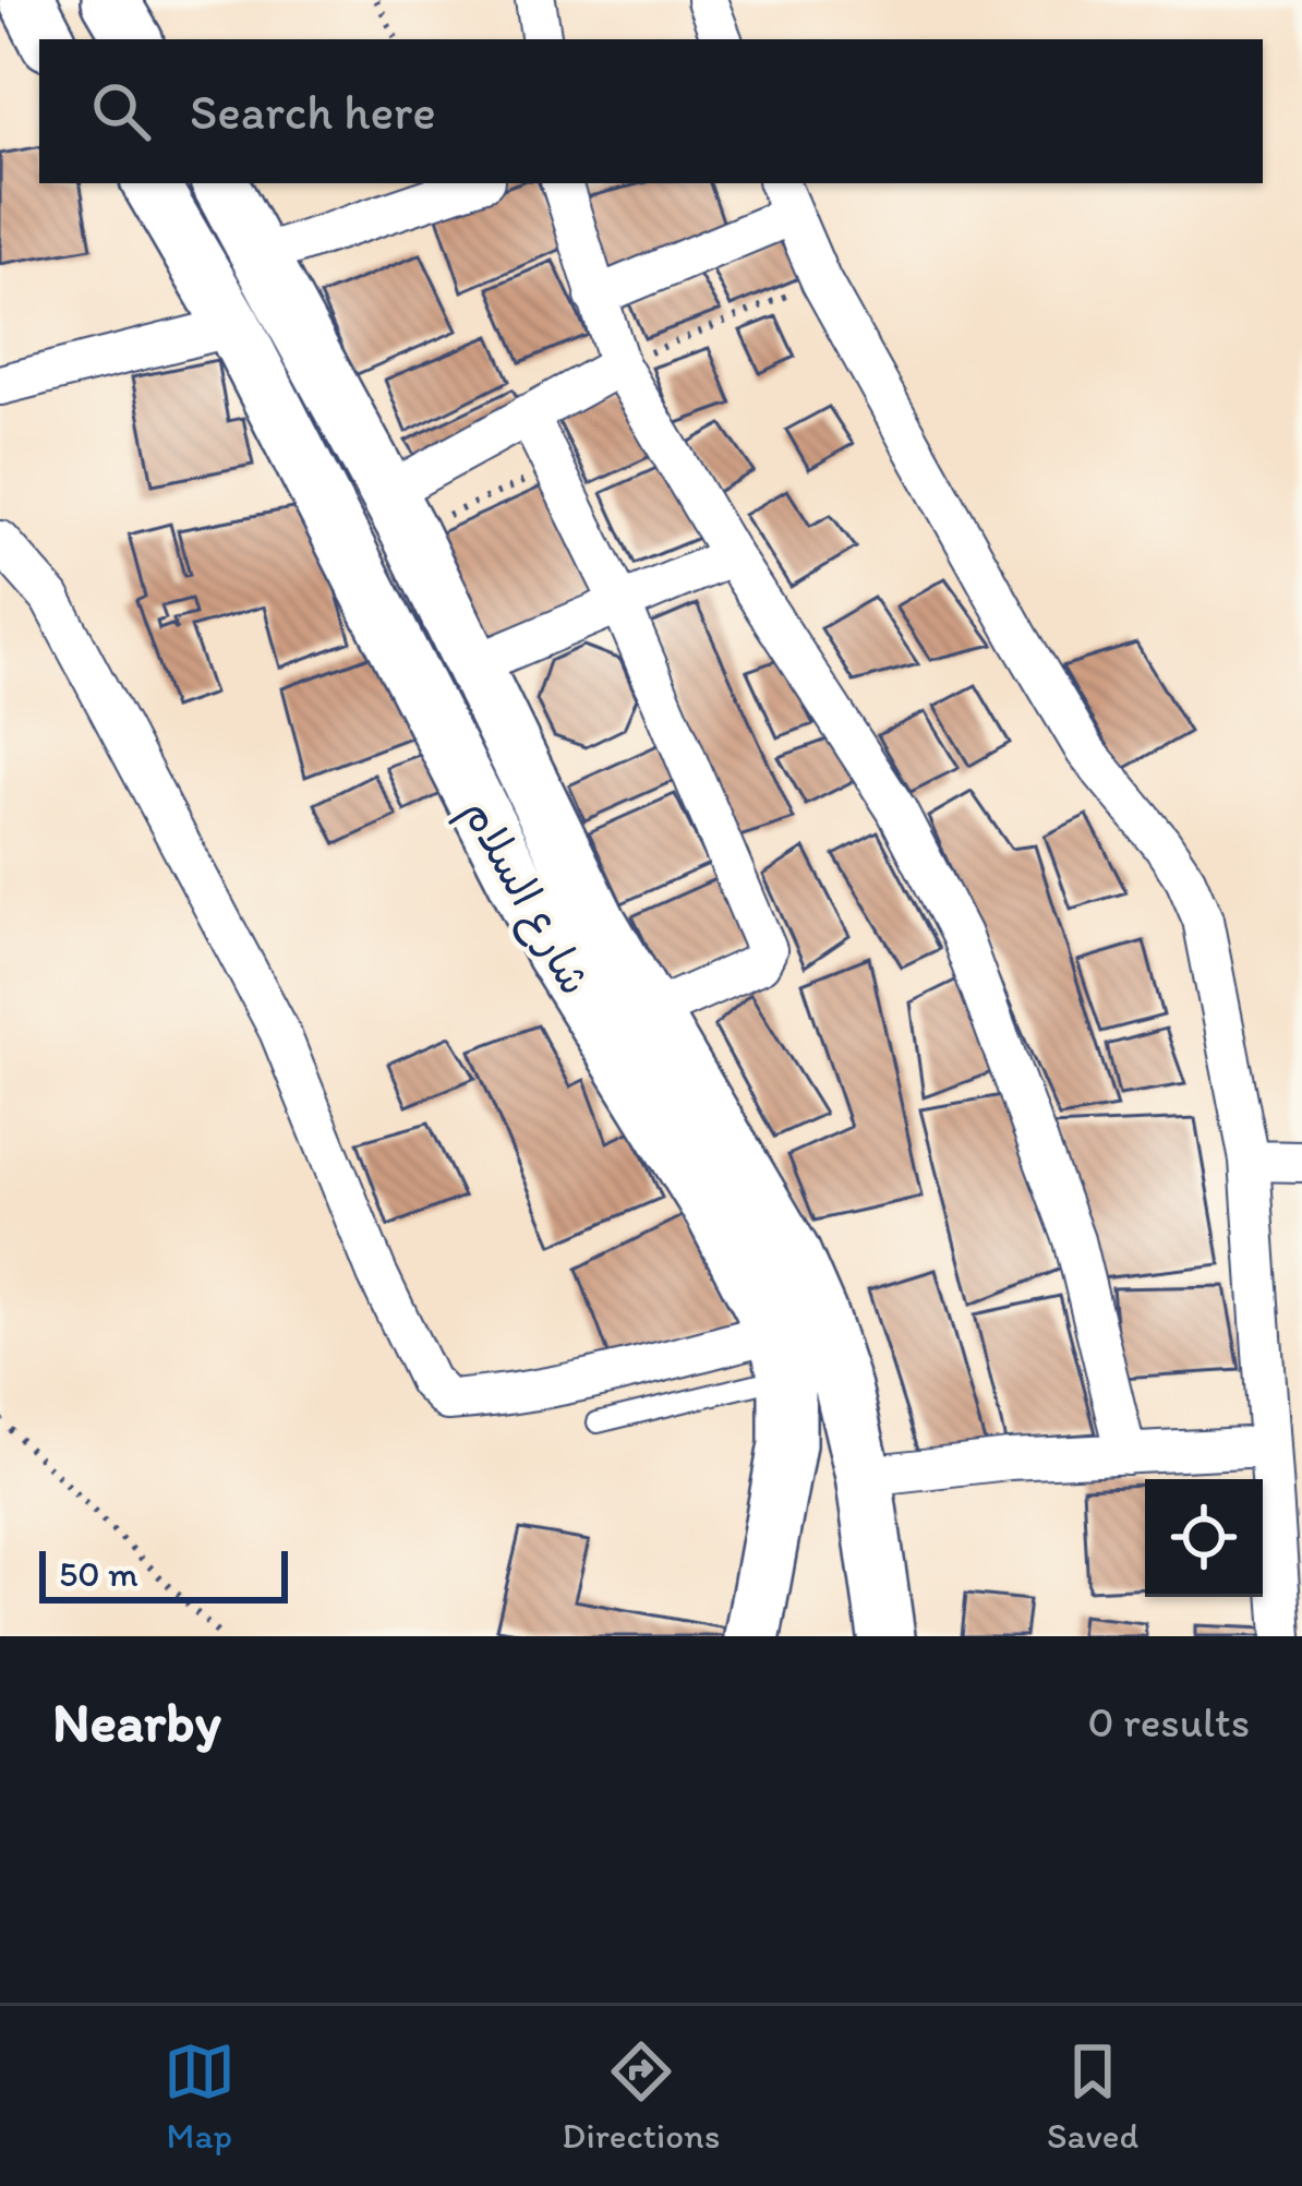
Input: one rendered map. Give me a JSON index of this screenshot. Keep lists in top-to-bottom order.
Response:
{
  "streets": {
    "street": ["شارع السلام"]
  },
  "scale_bar": "50 m",
  "page": {
    "search": "Search here",
    "scale": "50 m",
    "heading": ["Nearby", "0 results"],
    "nav": ["Map", "Directions", "Saved"]
  }
}
